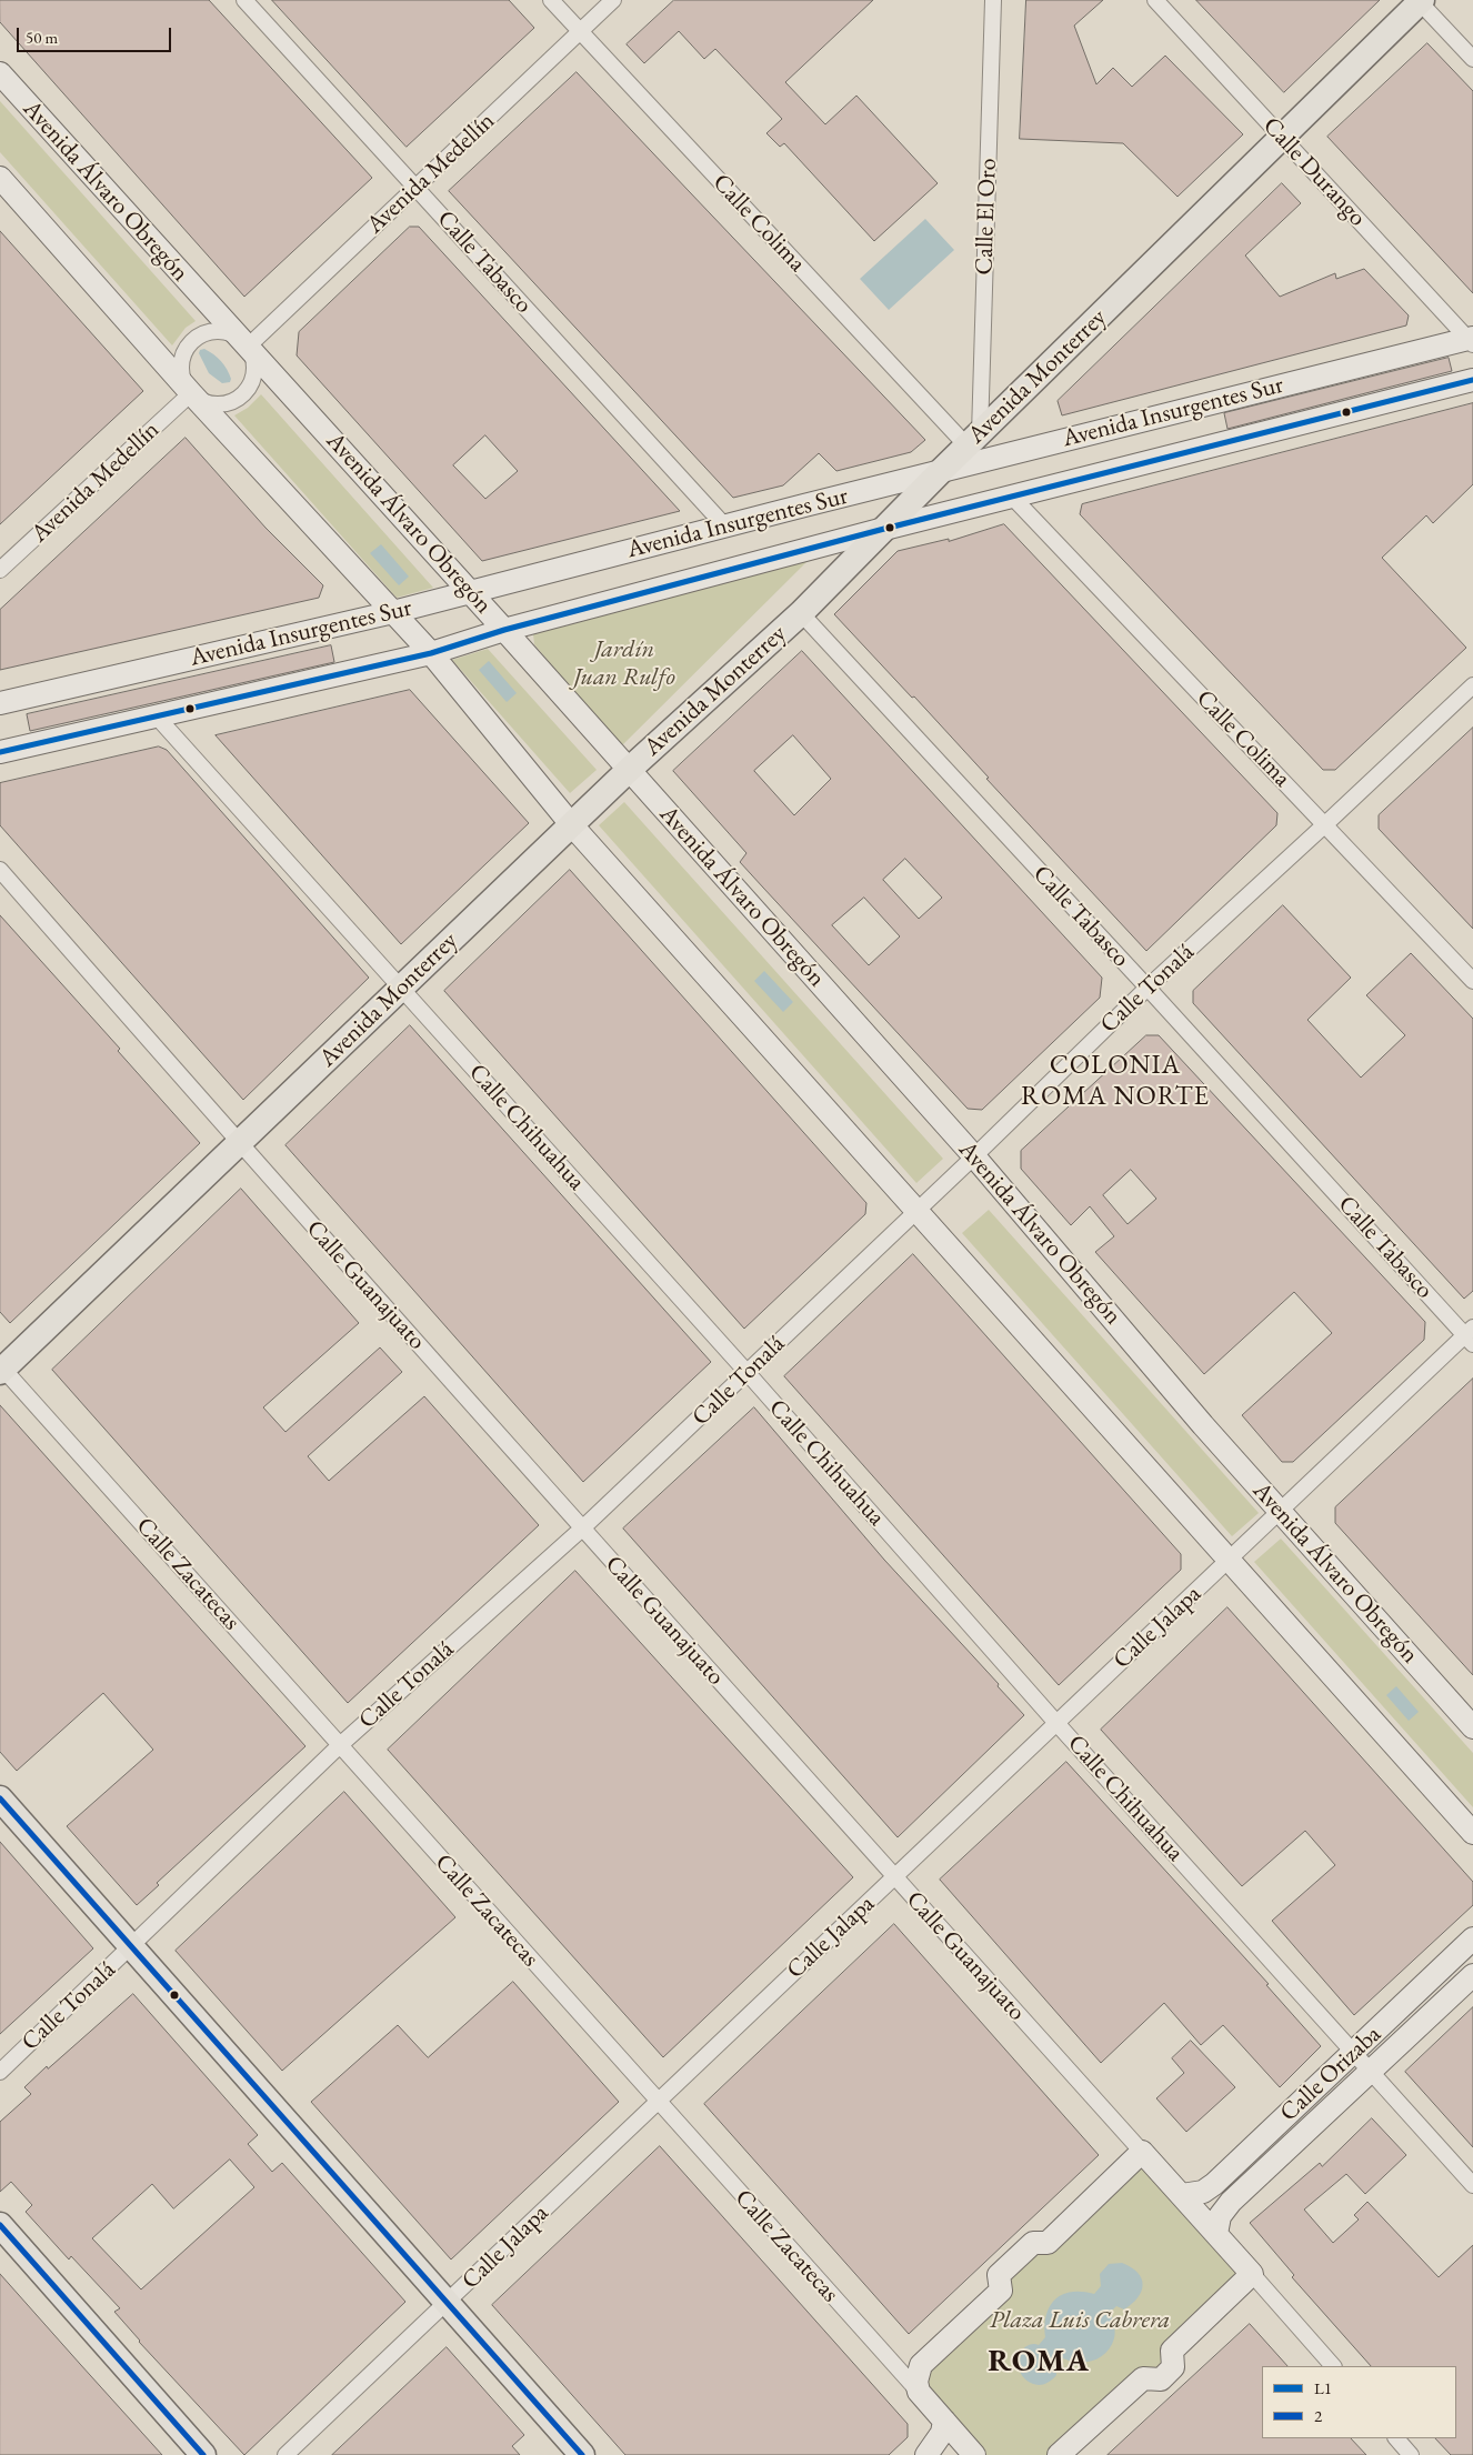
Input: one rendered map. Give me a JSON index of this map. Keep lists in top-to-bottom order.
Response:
{
  "streets": {
    "main road": [
      "Avenida Álvaro Obregón",
      "Avenida Monterrey",
      "Avenida Insurgentes Sur",
      "Calle Guanajuato",
      "Calle Zacatecas",
      "Calle Orizaba"
    ],
    "street": [
      "Calle Durango",
      "Avenida Medellín",
      "Calle El Oro",
      "Calle Colima",
      "Calle Tabasco",
      "Calle Tonalá",
      "Calle Chihuahua",
      "Calle Jalapa"
    ]
  },
  "crossings": [
    ["Calle Durango", "Avenida Monterrey"],
    ["Calle Durango", "Avenida Insurgentes Sur"],
    ["Avenida Medellín", "Avenida Álvaro Obregón"],
    ["Avenida Medellín", "Calle Colima"],
    ["Avenida Medellín", "Calle Tabasco"],
    ["Avenida Álvaro Obregón", "Avenida Monterrey"],
    ["Avenida Álvaro Obregón", "Avenida Insurgentes Sur"],
    ["Avenida Álvaro Obregón", "Calle Tonalá"],
    ["Avenida Álvaro Obregón", "Calle Jalapa"],
    ["Calle El Oro", "Calle Colima"],
    ["Calle El Oro", "Avenida Monterrey"],
    ["Calle Colima", "Avenida Monterrey"],
    ["Calle Colima", "Avenida Insurgentes Sur"],
    ["Calle Colima", "Calle Tonalá"],
    ["Calle Tabasco", "Avenida Monterrey"],
    ["Calle Tabasco", "Avenida Insurgentes Sur"],
    ["Calle Tabasco", "Calle Tonalá"],
    ["Calle Tabasco", "Calle Jalapa"],
    ["Avenida Monterrey", "Avenida Insurgentes Sur"],
    ["Avenida Monterrey", "Calle Chihuahua"],
    ["Avenida Monterrey", "Calle Guanajuato"],
    ["Avenida Monterrey", "Calle Zacatecas"],
    ["Avenida Insurgentes Sur", "Calle Chihuahua"],
    ["Calle Tonalá", "Calle Chihuahua"],
    ["Calle Tonalá", "Calle Guanajuato"],
    ["Calle Tonalá", "Calle Zacatecas"],
    ["Calle Chihuahua", "Calle Jalapa"],
    ["Calle Chihuahua", "Calle Orizaba"],
    ["Calle Guanajuato", "Calle Jalapa"],
    ["Calle Guanajuato", "Calle Orizaba"],
    ["Calle Zacatecas", "Calle Jalapa"]
  ],
  "districts": ["COLONIA ROMA NORTE", "ROMA"],
  "parks": ["Jardín Juan Rulfo", "Plaza Luis Cabrera"],
  "lines": ["transit line L1", "transit line 2"],
  "legend": ["L1", "2"],
  "scale_bar": "50 m"
}
